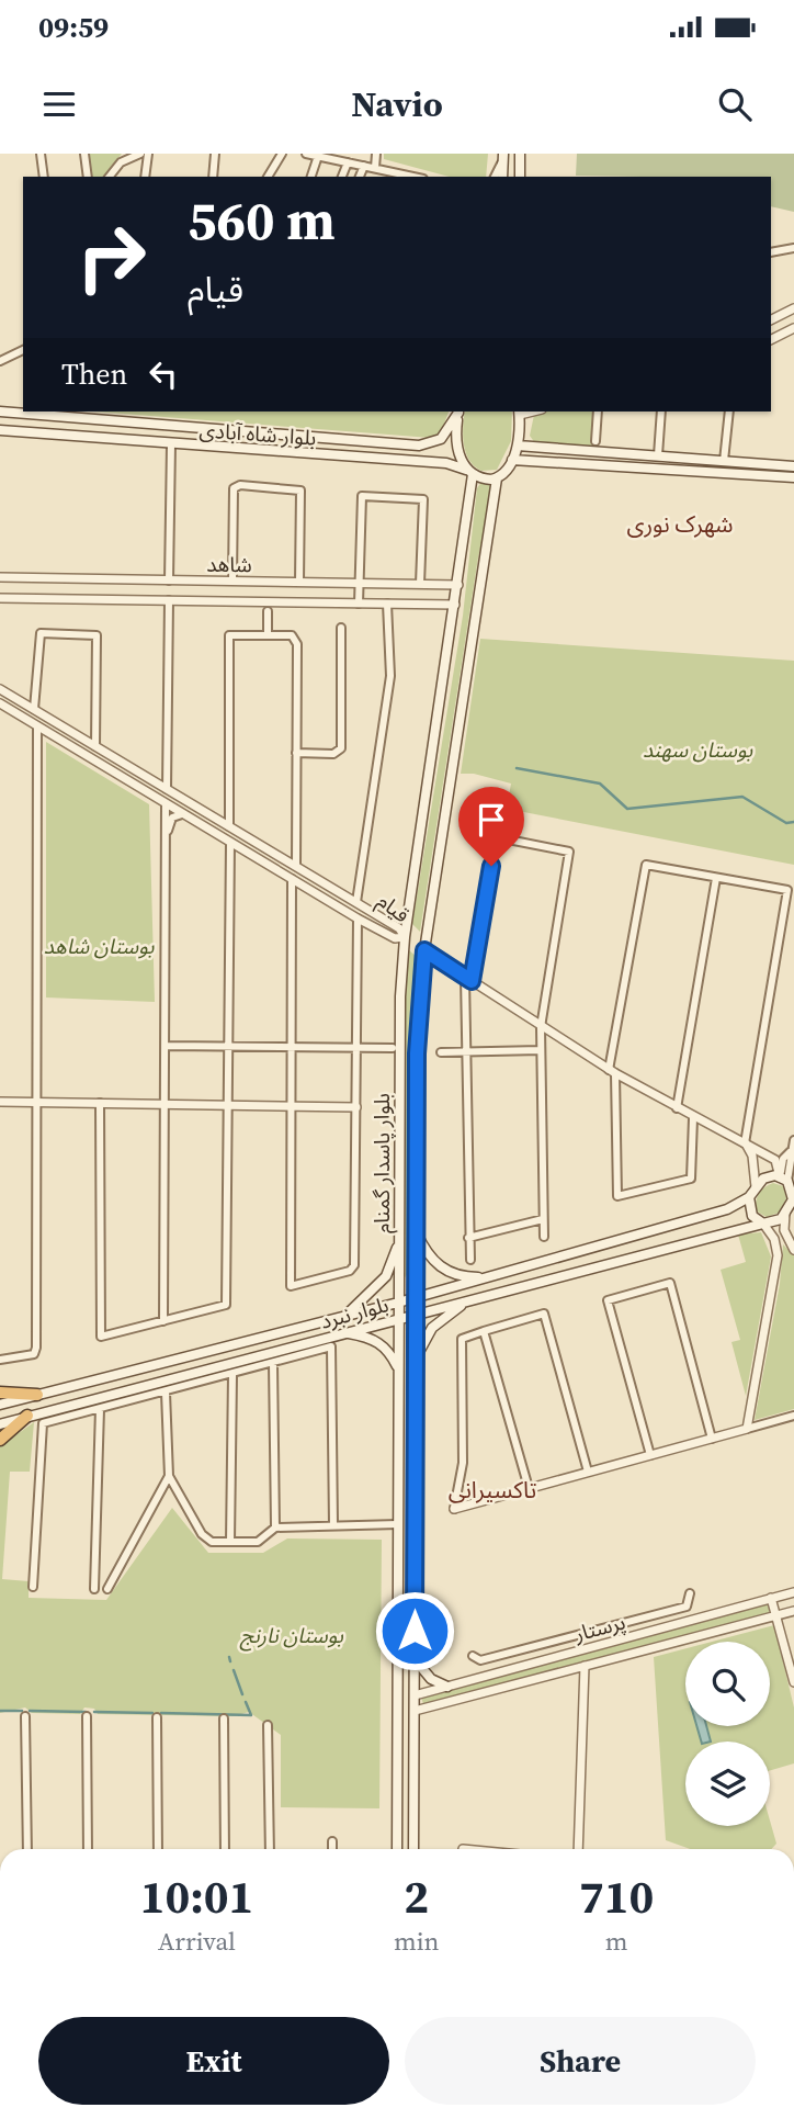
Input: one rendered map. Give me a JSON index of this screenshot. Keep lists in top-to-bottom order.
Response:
{
  "streets": {
    "main road": ["بلوار شاه آبادی", "بلوار پاسدار گمنام", "بلوار نبرد"],
    "street": ["شاهد", "قیام", "پرستار"]
  },
  "crossings": [
    ["بلوار شاه آبادی", "بلوار پاسدار گمنام"],
    ["شاهد", "بلوار پاسدار گمنام"],
    ["قیام", "بلوار پاسدار گمنام"],
    ["بلوار پاسدار گمنام", "بلوار نبرد"],
    ["بلوار پاسدار گمنام", "پرستار"]
  ],
  "districts": ["شهرک نوری", "تاکسیرانی"],
  "parks": ["بوستان سهند", "بوستان شاهد", "بوستان نارنج"],
  "page": {
    "status": "09:59",
    "header": "Navio",
    "turn": ["560 m", "قیام"],
    "then": "Then",
    "eta": [
      "10:01",
      "Arrival",
      "2",
      "min",
      "710",
      "m"
    ],
    "buttons": ["Exit", "Share"]
  }
}
